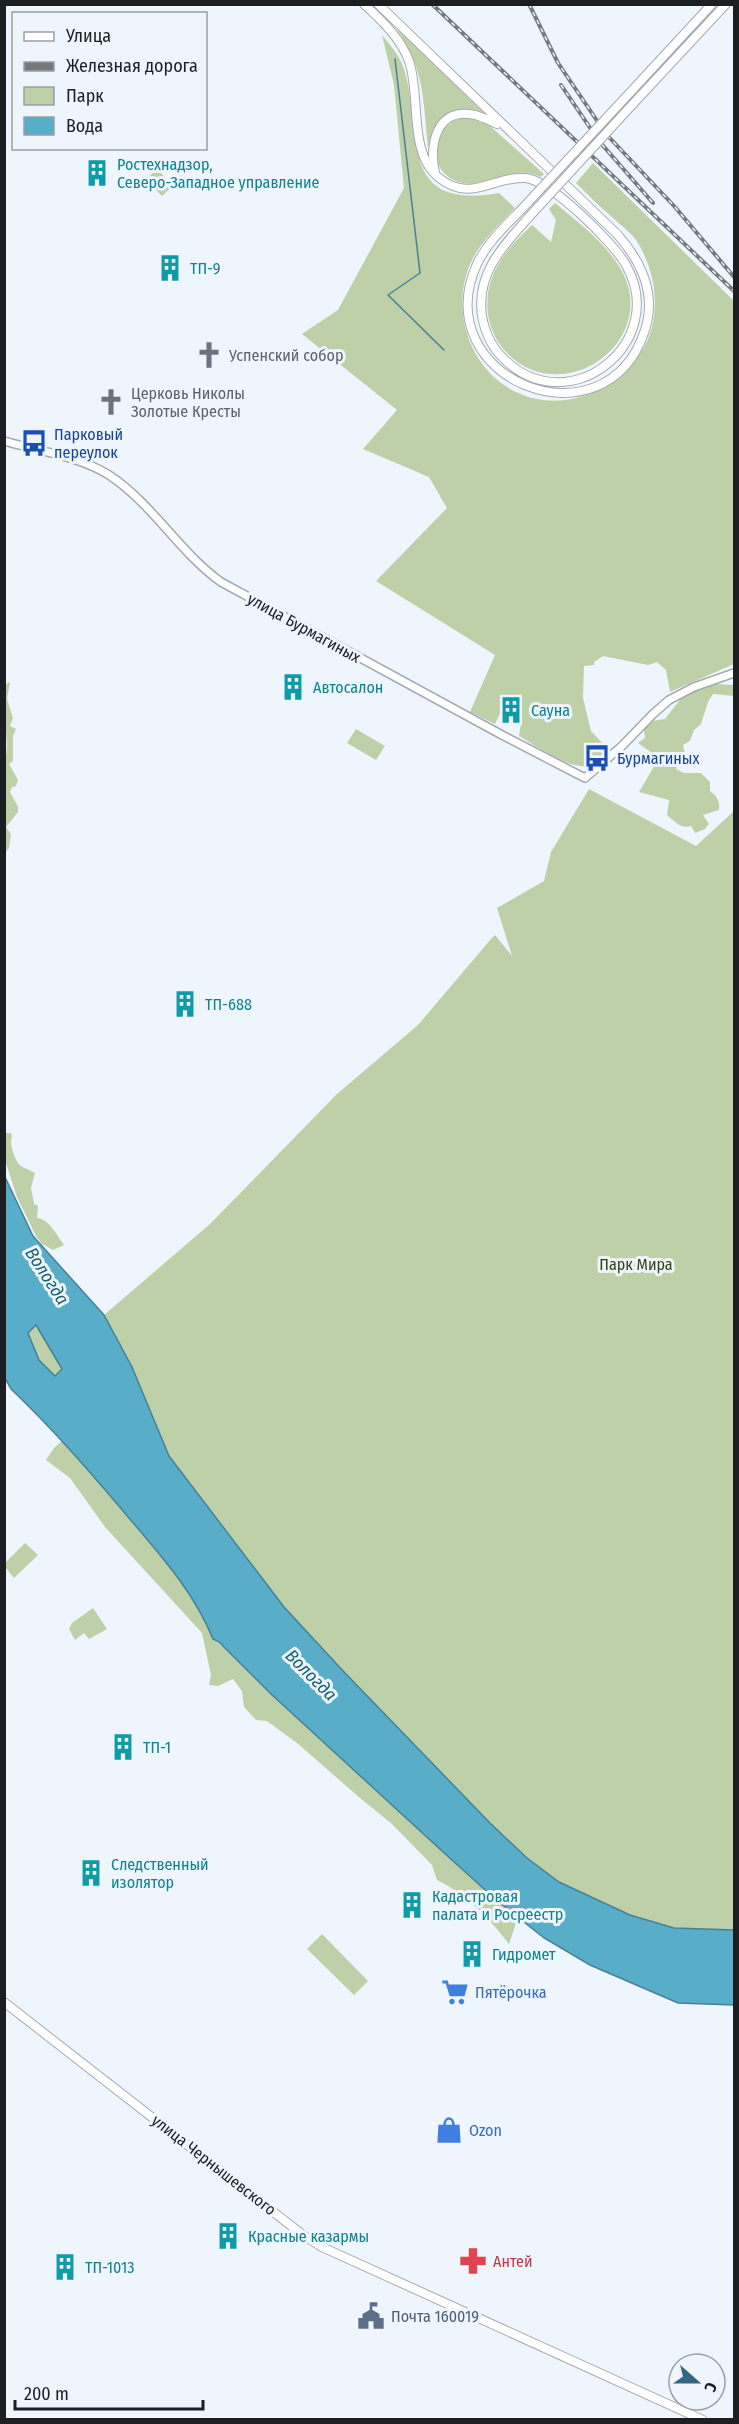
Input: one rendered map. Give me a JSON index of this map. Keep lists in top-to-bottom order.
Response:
{
  "streets": {
    "main road": ["улица Чернышевского"],
    "street": ["улица Бурмагиных"]
  },
  "water": ["Вологда"],
  "parks": ["Парк Мира"],
  "places": {
    "building": [
      "Ростехнадзор, Северо-Западное управление",
      "ТП-9",
      "Автосалон",
      "Сауна",
      "ТП-688",
      "ТП-1",
      "Следственный изолятор",
      "Кадастровая палата и Росреестр",
      "Гидромет",
      "Красные казармы",
      "ТП-1013"
    ],
    "church": ["Успенский собор", "Церковь Николы Золотые Кресты"],
    "bus stop": ["Парковый переулок", "Бурмагиных"],
    "supermarket": ["Пятёрочка"],
    "shop": ["Ozon"],
    "pharmacy": ["Антей"],
    "public building": ["Почта 160019"]
  },
  "legend": [
    "Улица",
    "Железная дорога",
    "Парк",
    "Вода"
  ],
  "scale_bar": "200 m",
  "north": "right"
}
